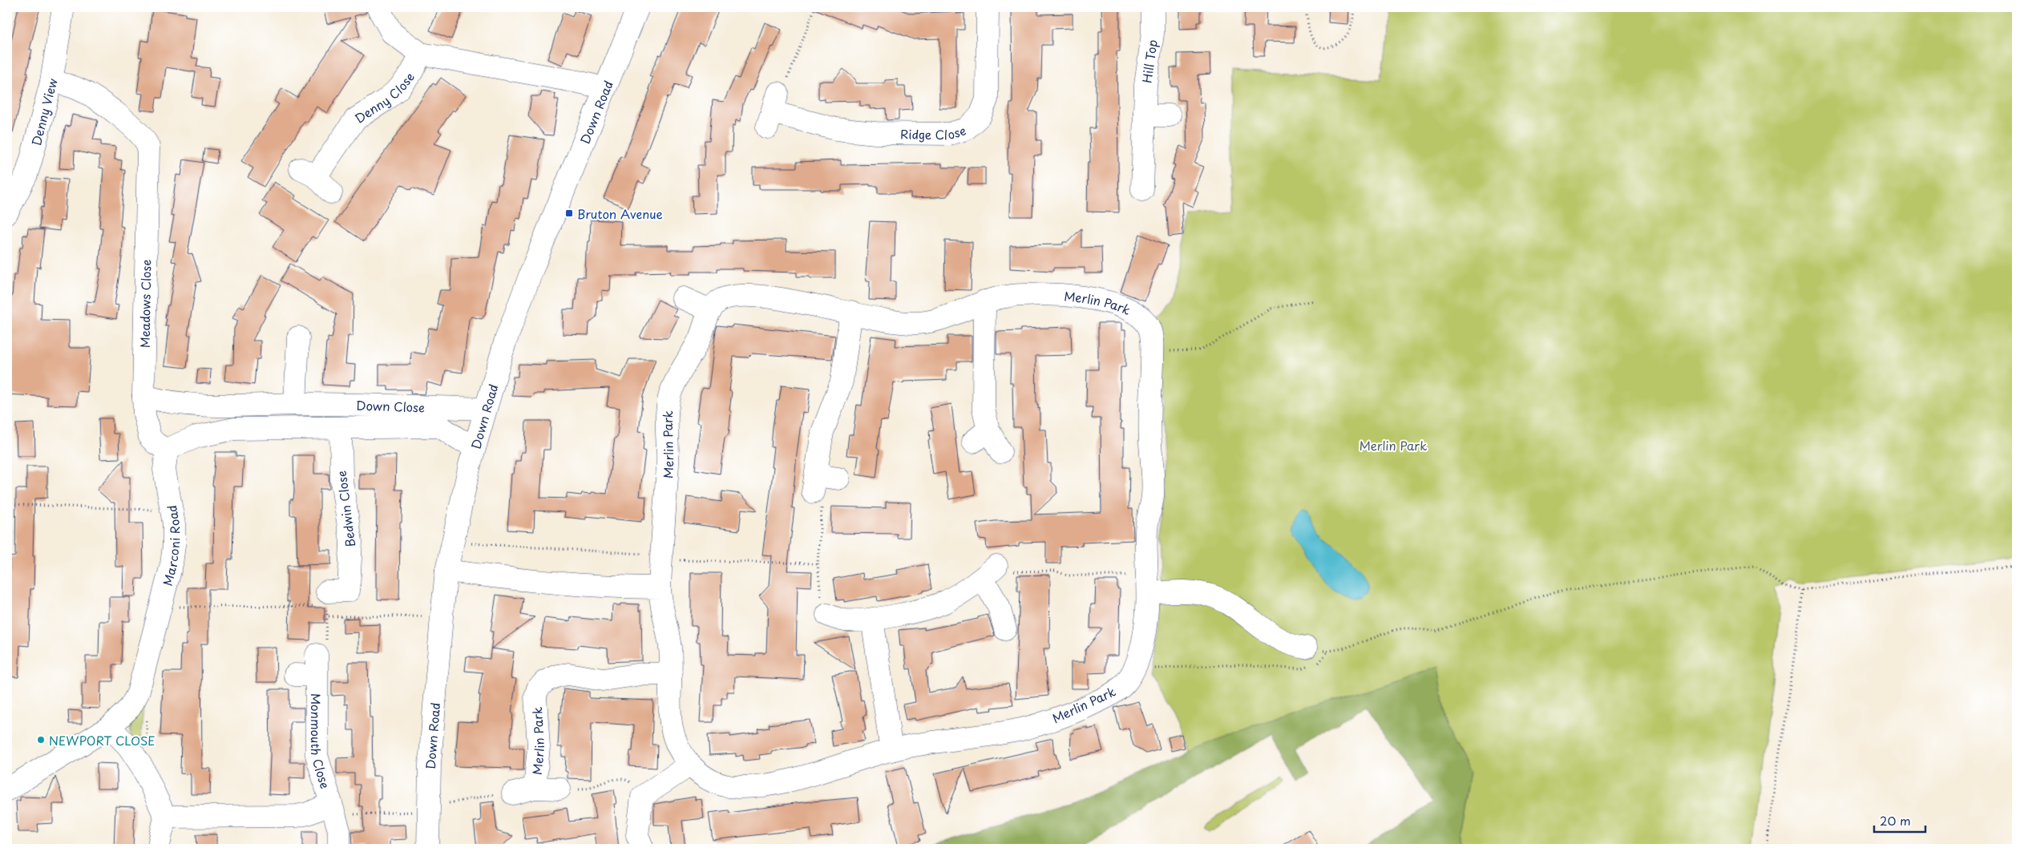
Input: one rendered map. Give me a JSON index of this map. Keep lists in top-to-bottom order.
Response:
{
  "streets": {
    "street": [
      "Hill Top",
      "Denny Close",
      "Denny View",
      "Down Road",
      "Ridge Close",
      "Meadows Close",
      "Merlin Park",
      "Down Close",
      "Bedwin Close",
      "Marconi Road",
      "Monmouth Close"
    ]
  },
  "crossings": [
    ["Denny View", "Meadows Close"],
    ["Down Road", "Down Close"],
    ["Meadows Close", "Down Close"],
    ["Meadows Close", "Marconi Road"]
  ],
  "parks": ["Merlin Park"],
  "places": {
    "transit": ["Bruton Avenue"],
    "other": ["NEWPORT CLOSE"]
  },
  "scale_bar": "20 m"
}
